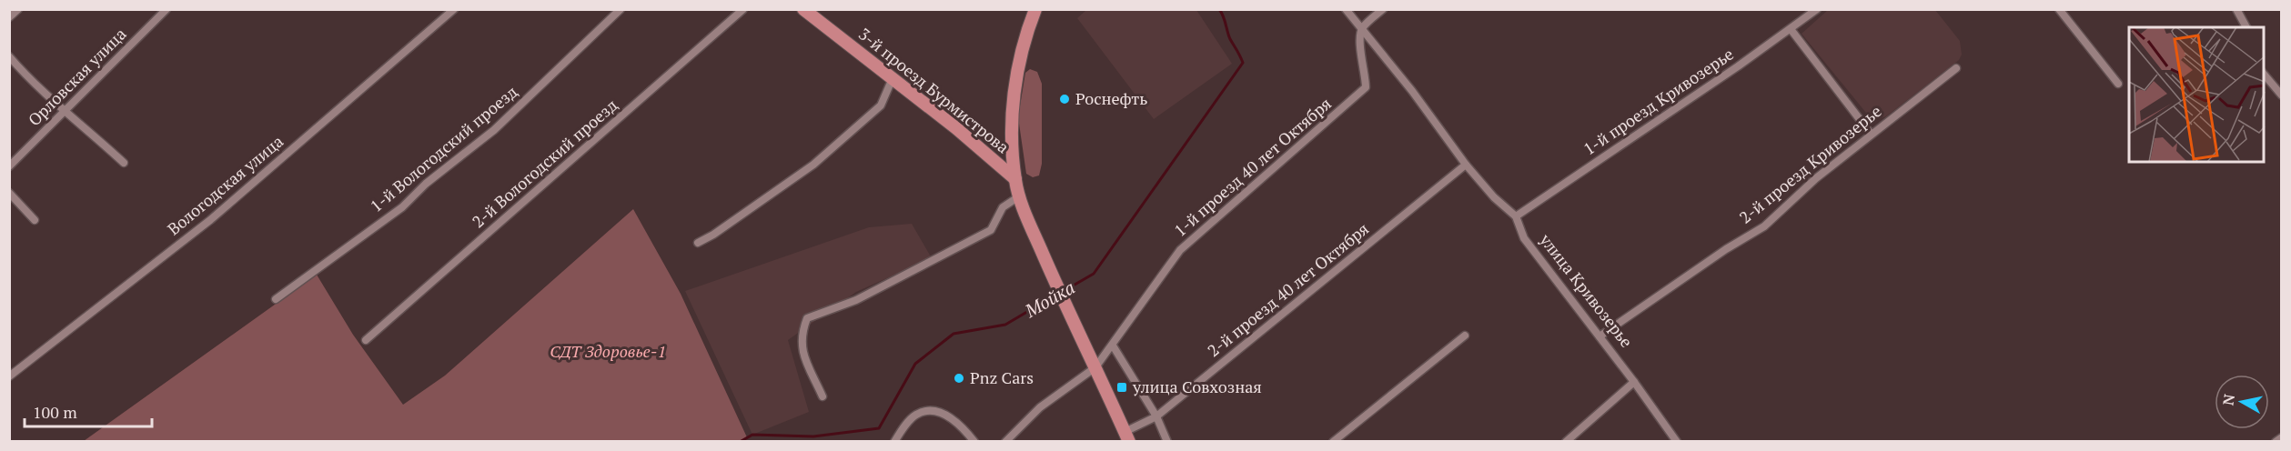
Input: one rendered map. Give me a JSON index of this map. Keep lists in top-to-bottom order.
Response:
{
  "streets": {
    "main road": ["3-й проезд Бурмистрова"],
    "street": [
      "Орловская улица",
      "1-й проезд Кривозерье",
      "1-й Вологодский проезд",
      "2-й Вологодский проезд",
      "2-й проезд Кривозерье",
      "1-й проезд 40 лет Октября",
      "Вологодская улица",
      "2-й проезд 40 лет Октября",
      "улица Кривозерье"
    ]
  },
  "crossings": [
    ["1-й проезд Кривозерье", "улица Кривозерье"],
    ["2-й проезд Кривозерье", "улица Кривозерье"],
    ["1-й проезд 40 лет Октября", "улица Кривозерье"],
    ["2-й проезд 40 лет Октября", "улица Кривозерье"]
  ],
  "water": ["Мойка"],
  "parks": ["СДТ Здоровье-1"],
  "places": {
    "other": ["Роснефть", "Pnz Cars"],
    "transit": ["улица Совхозная"]
  },
  "scale_bar": "100 m",
  "north": "left"
}
